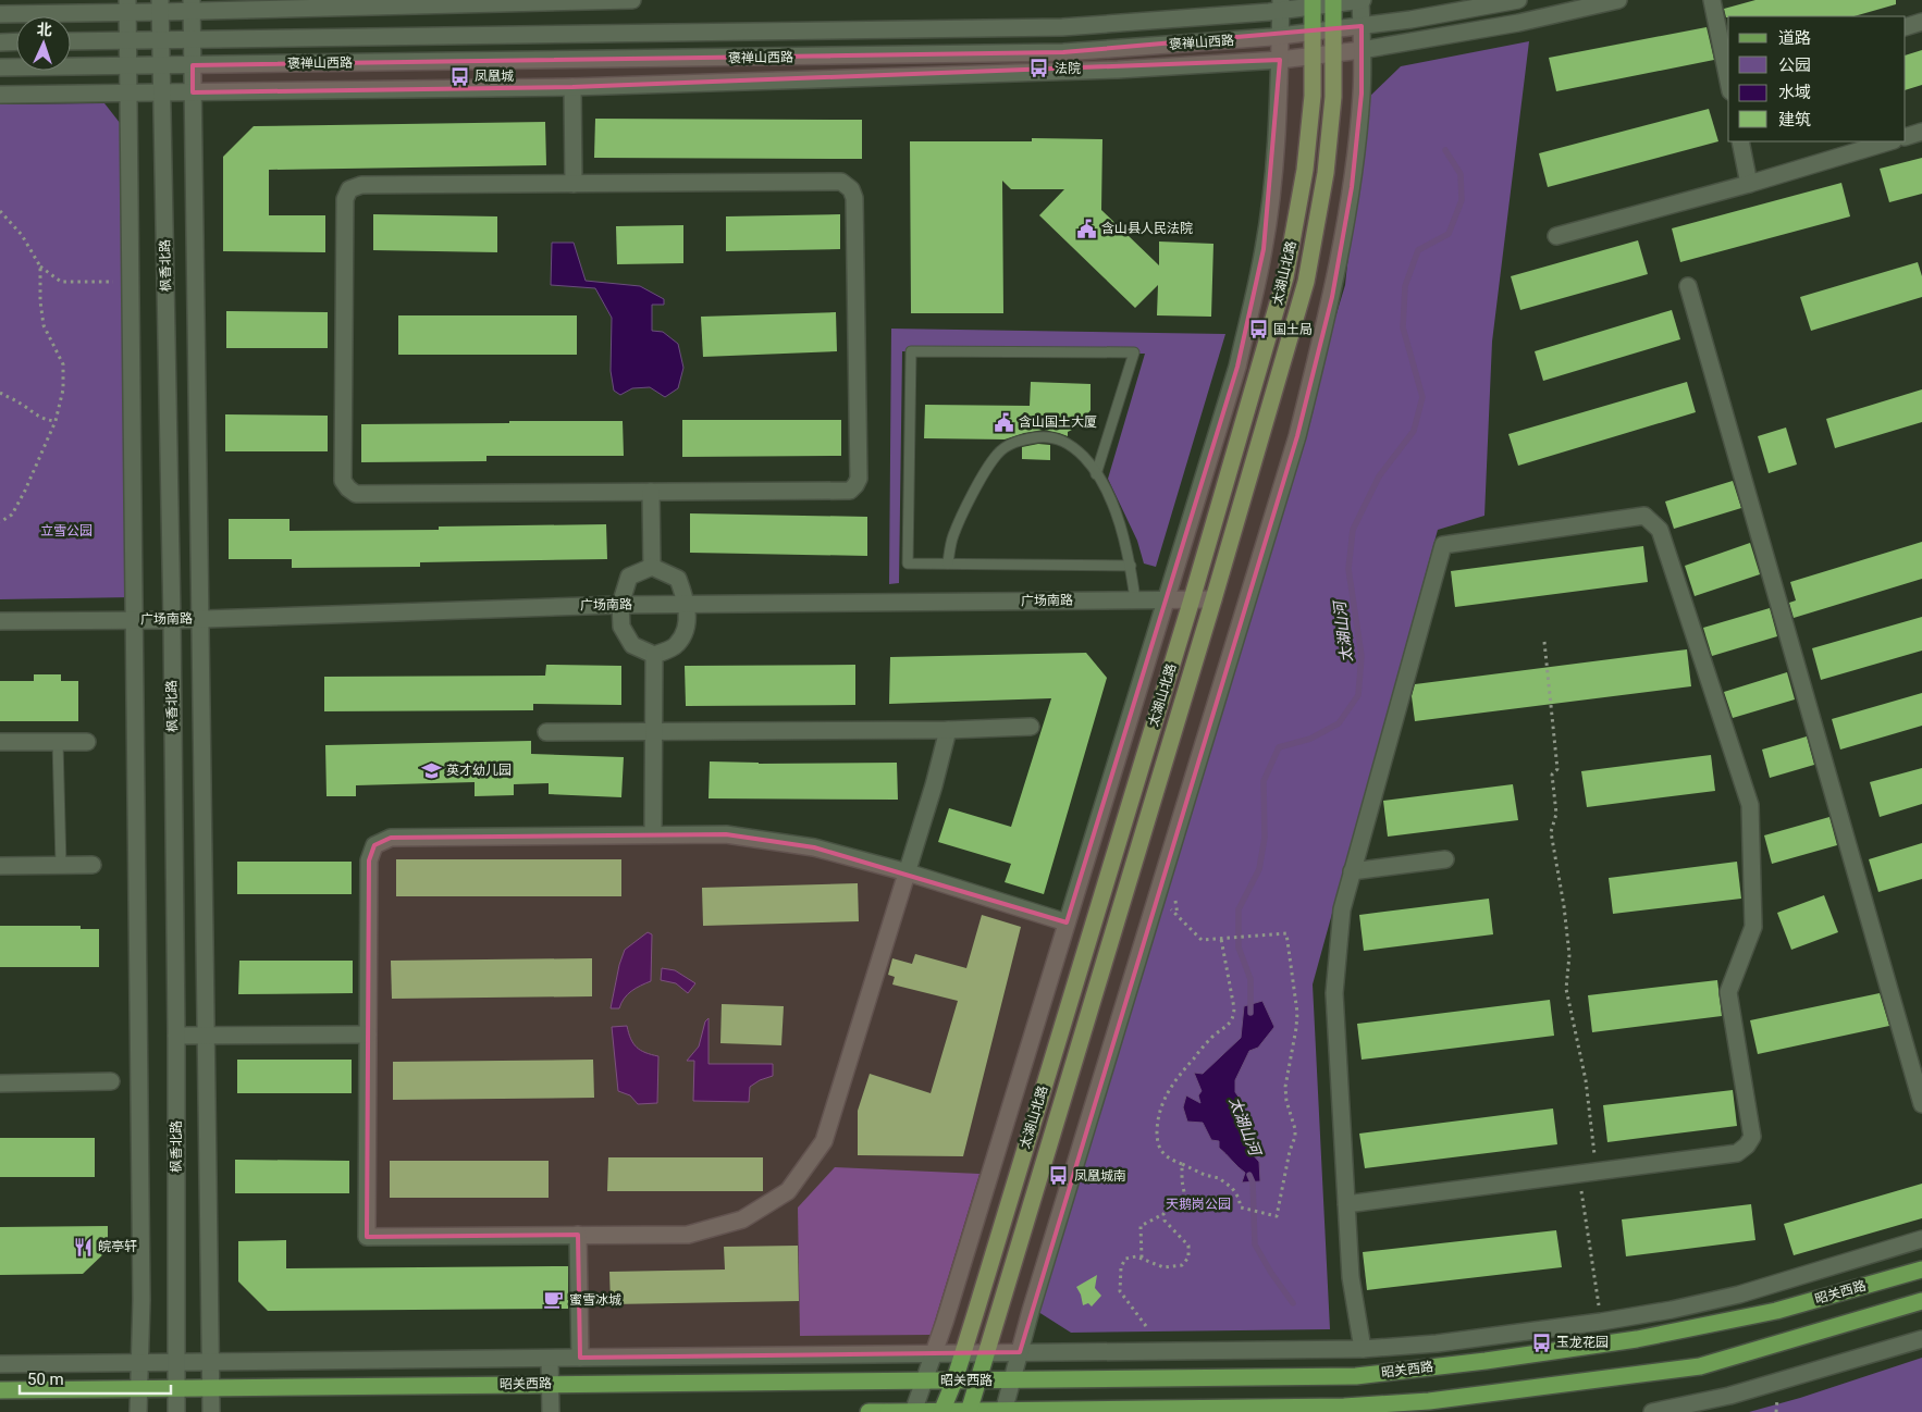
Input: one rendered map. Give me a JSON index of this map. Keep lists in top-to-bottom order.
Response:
{
  "streets": {
    "main road": ["太湖山北路", "昭关西路"],
    "street": ["褒禅山西路", "枫香北路", "广场南路"]
  },
  "crossings": [
    ["褒禅山西路", "枫香北路"],
    ["褒禅山西路", "太湖山北路"],
    ["枫香北路", "广场南路"],
    ["枫香北路", "昭关西路"],
    ["太湖山北路", "广场南路"],
    ["太湖山北路", "昭关西路"]
  ],
  "water": ["太湖山河"],
  "parks": ["立雪公园", "天鹅岗公园"],
  "places": {
    "bus stop": [
      "法院",
      "凤凰城",
      "国土局",
      "凤凰城南",
      "玉龙花园"
    ],
    "public building": ["含山县人民法院", "含山国土大厦"],
    "school or university": ["英才幼儿园"],
    "restaurant": ["皖亭轩"],
    "cafe": ["蜜雪冰城"]
  },
  "legend": [
    "道路",
    "公园",
    "水域",
    "建筑"
  ],
  "scale_bar": "50 m",
  "north": "top"
}
